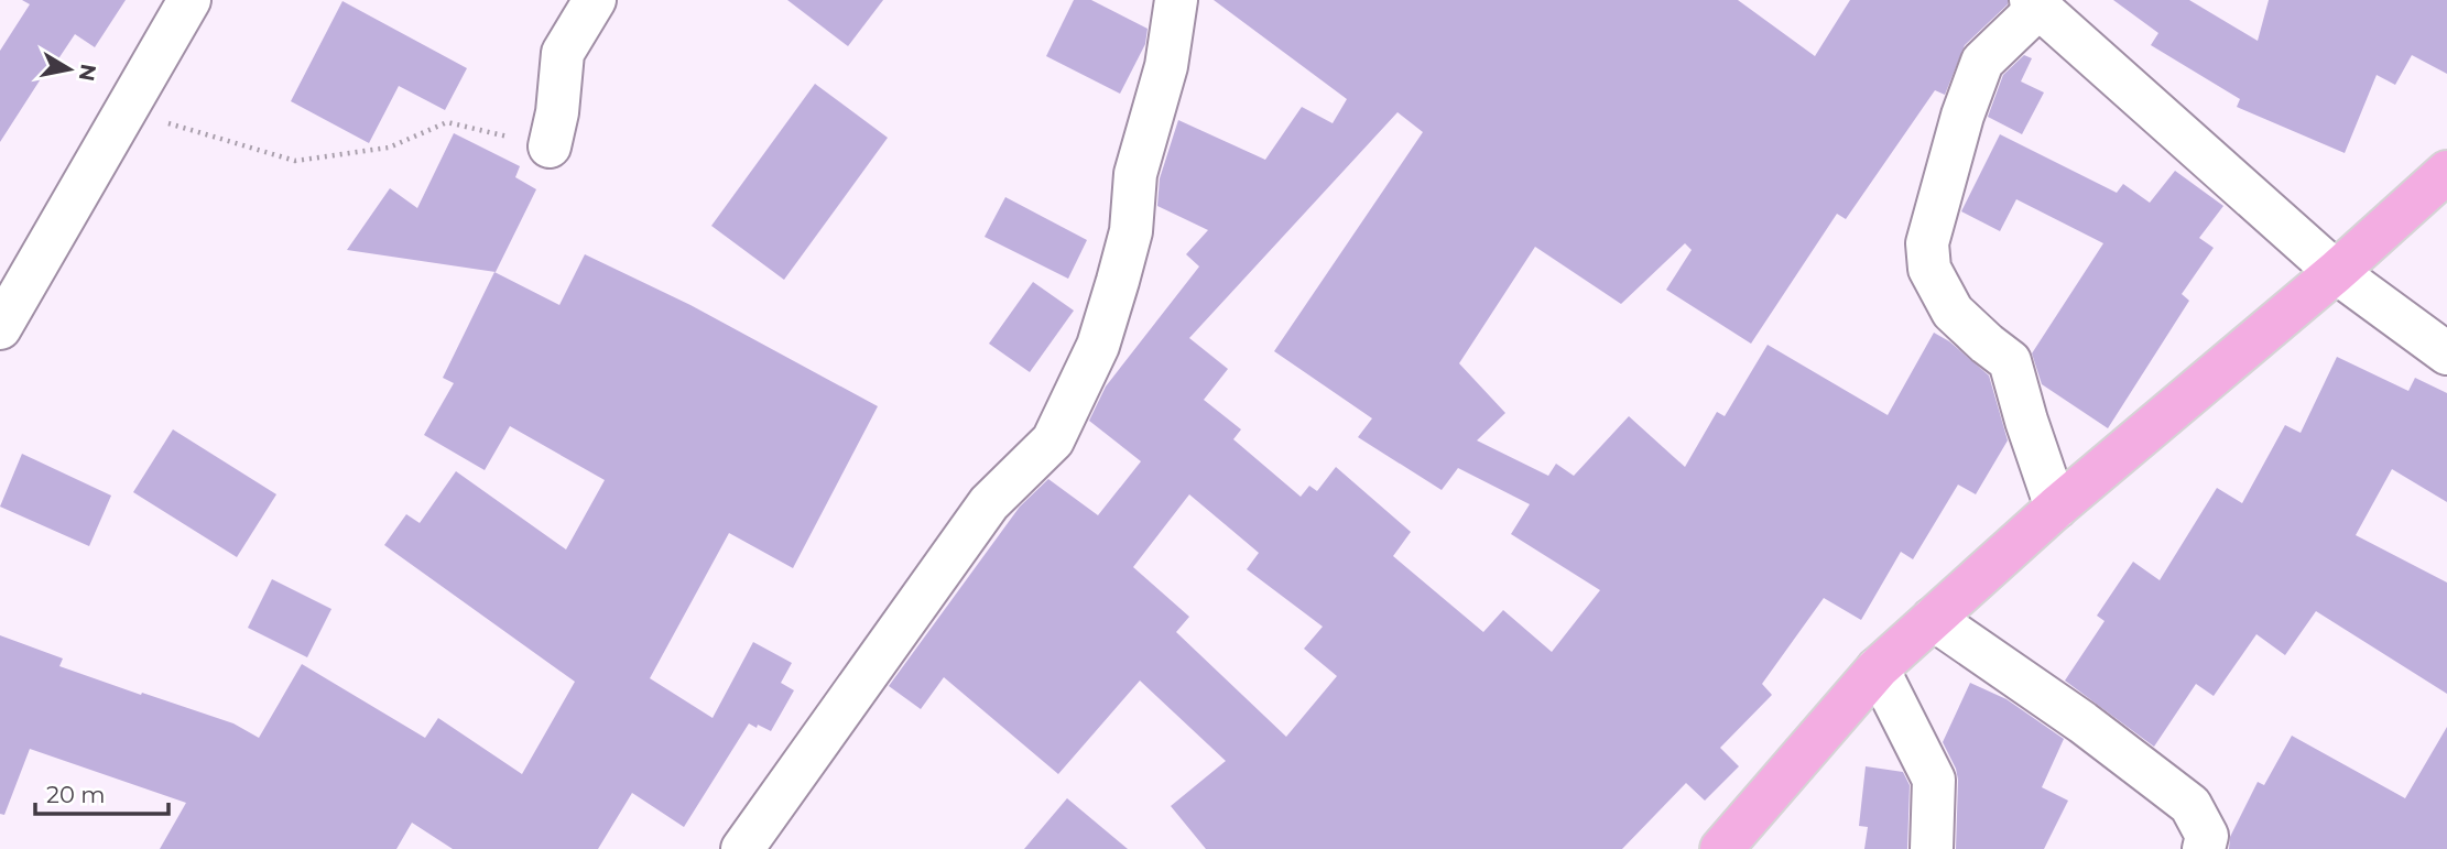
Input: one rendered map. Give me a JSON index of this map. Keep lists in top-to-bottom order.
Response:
{
  "scale_bar": "20 m",
  "north": "right"
}
